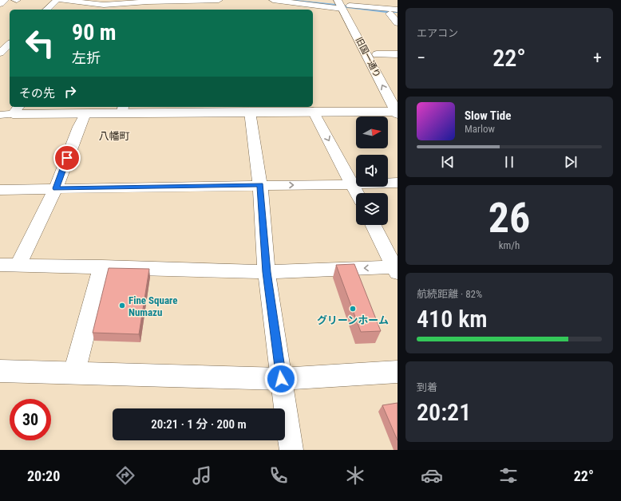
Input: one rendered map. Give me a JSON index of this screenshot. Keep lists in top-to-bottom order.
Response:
{
  "streets": {
    "street": ["旧国一通り"]
  },
  "districts": ["八幡町"],
  "places": ["Fine Square Numazu", "グリーンホーム"],
  "north": "right",
  "page": {
    "tile": [
      "エアコン",
      ["26", "km/h"],
      ["航続距離 · 82%", "410 km"],
      ["到着", "20:21"]
    ],
    "turn": ["90 m", "左折"],
    "heat": ["−", "22°", "+"],
    "then": "その先",
    "song": ["Slow Tide", "Marlow"],
    "limit": "30",
    "trip": "20:21 · 1 分 · 200 m",
    "tabs": ["20:20", "22°"]
  }
}
